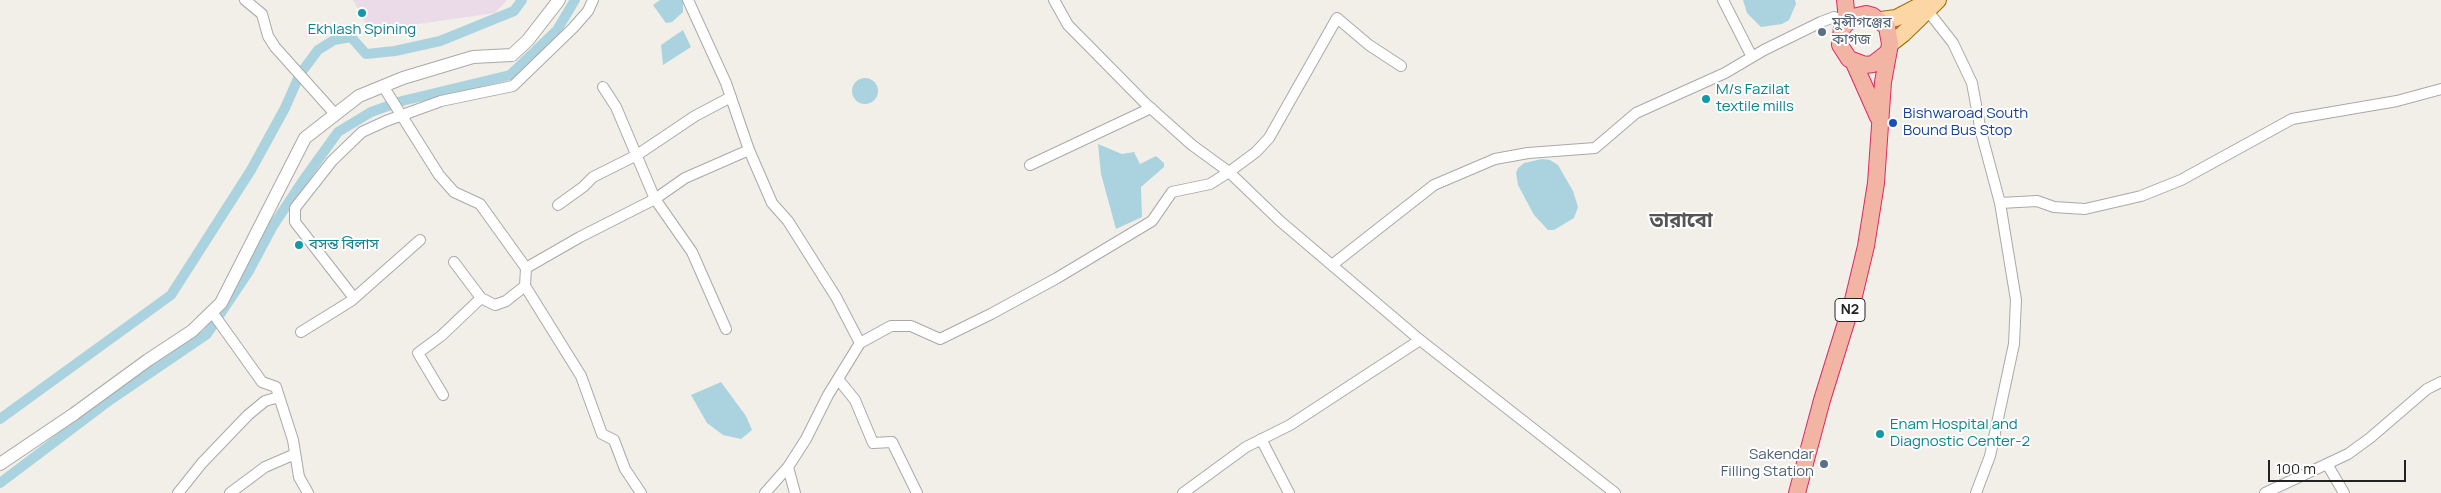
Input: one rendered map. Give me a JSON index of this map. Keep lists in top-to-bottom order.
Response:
{
  "streets": {
    "highway": ["N2"]
  },
  "districts": ["তারাবো"],
  "places": [
    "Ekhlash Spining",
    "মুন্সীগঞ্জের কাগজ",
    "M/s Fazilat textile mills",
    "Bishwaroad South Bound Bus Stop",
    "বসন্ত বিলাস",
    "Enam Hospital and Diagnostic Center-2",
    "Sakendar Filling Station"
  ],
  "scale_bar": "100 m"
}
